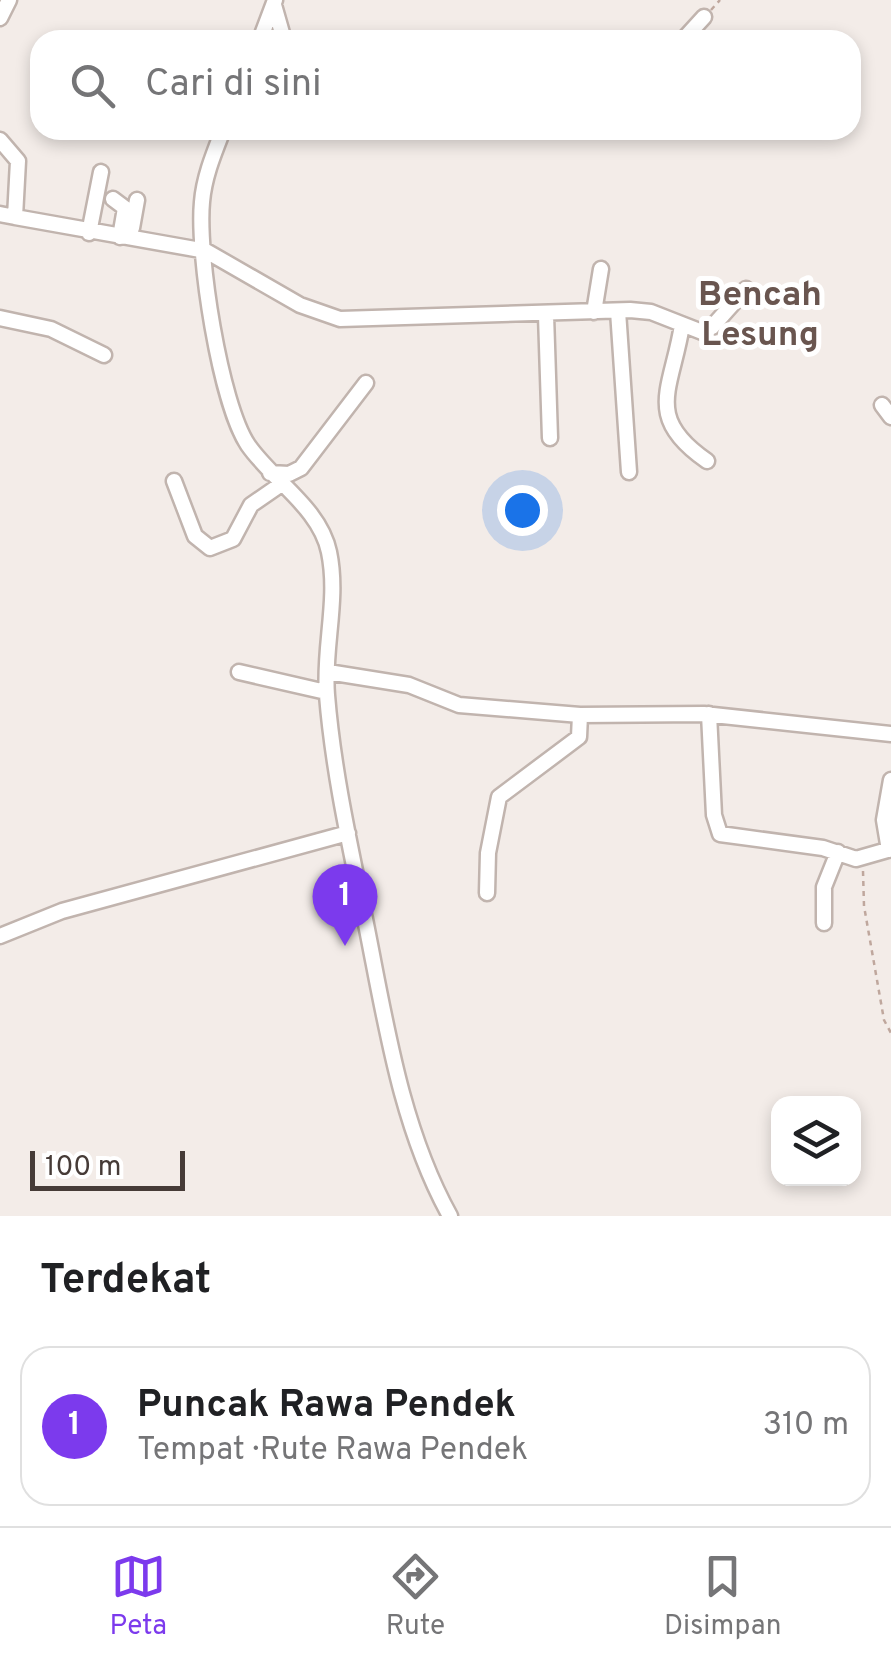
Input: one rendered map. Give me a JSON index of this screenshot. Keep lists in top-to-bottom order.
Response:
{
  "districts": ["Bencah Lesung"],
  "scale_bar": "100 m",
  "page": {
    "search": "Cari di sini",
    "pins": "1",
    "scale": "100 m",
    "heading": "Terdekat",
    "list": [
      {
        "mark": "1",
        "name": "Puncak Rawa Pendek",
        "note": "Tempat · Rute Rawa Pendek",
        "value": "310 m"
      }
    ],
    "nav": ["Peta", "Rute", "Disimpan"]
  }
}
